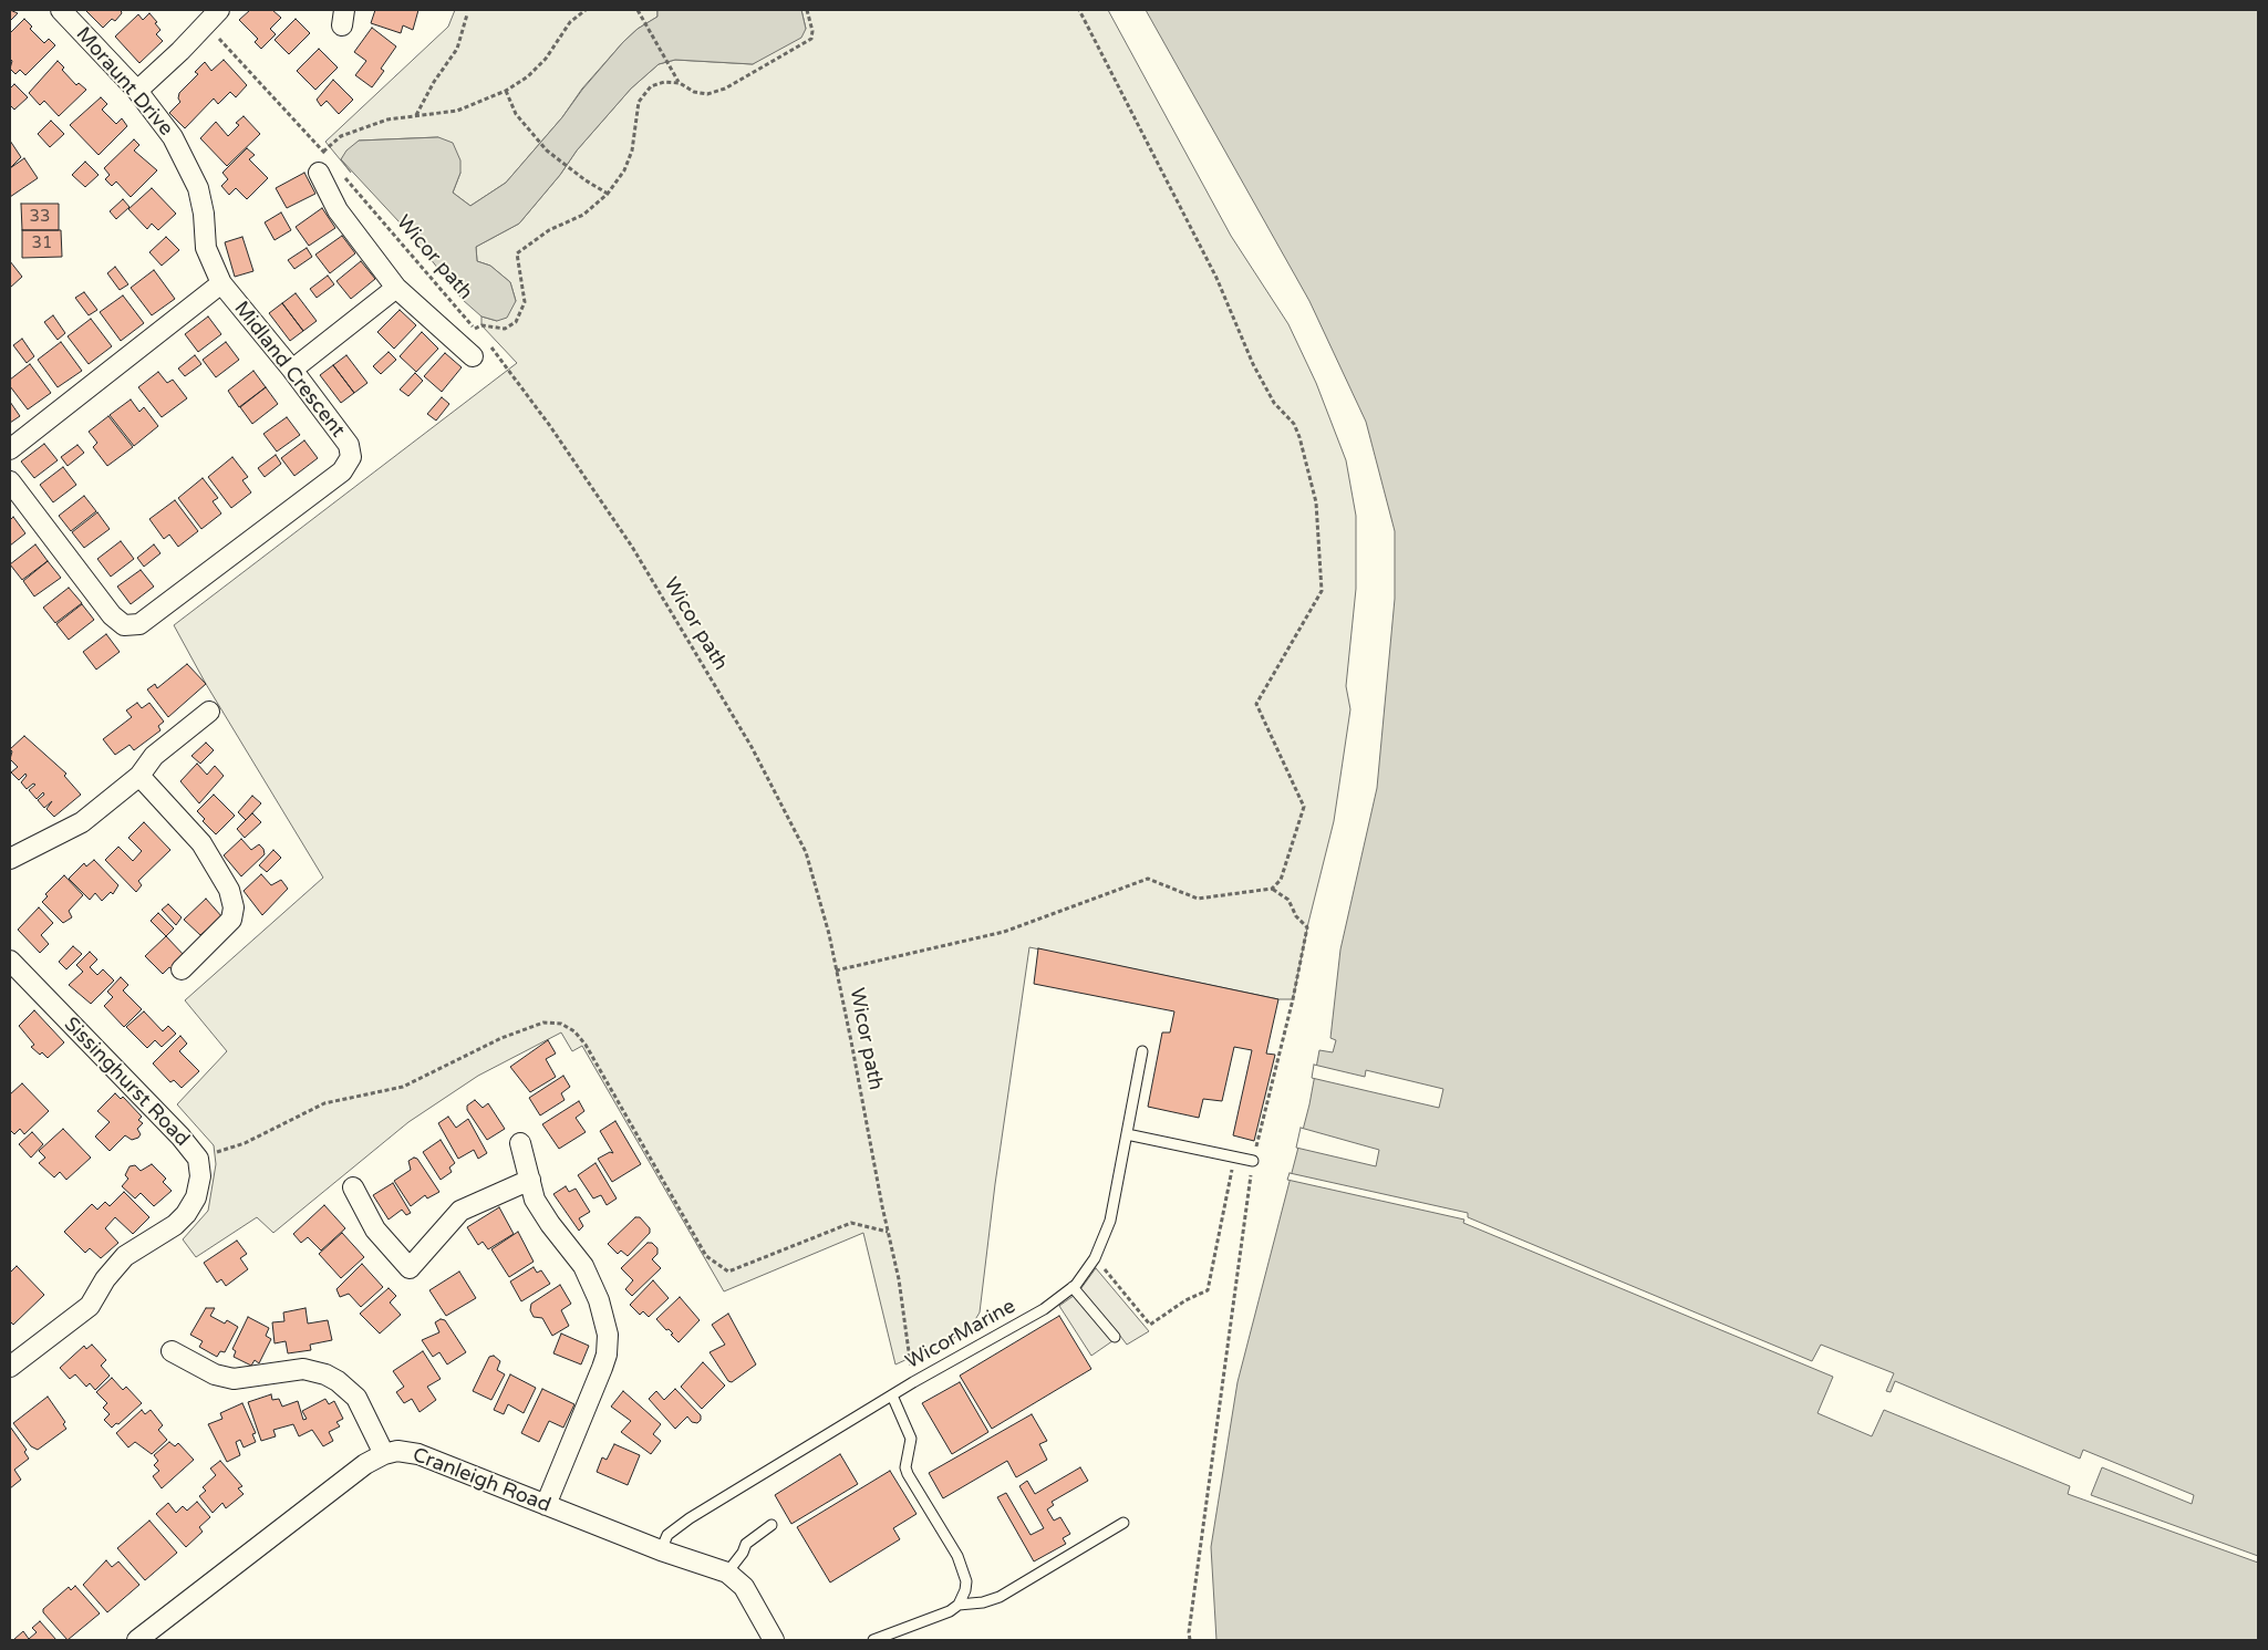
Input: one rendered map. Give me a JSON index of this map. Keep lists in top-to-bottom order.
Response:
{
  "streets": {
    "street": [
      "Moraunt Drive",
      "Midland Crescent",
      "Sissinghurst Road",
      "Cranleigh Road"
    ],
    "lane": ["WicorMarine"],
    "path": ["Wicor path"]
  },
  "crossings": [
    ["Moraunt Drive", "Midland Crescent"],
    ["Wicor path", "WicorMarine"],
    ["WicorMarine", "Cranleigh Road"]
  ],
  "house_numbers": ["33", "31"]
}
